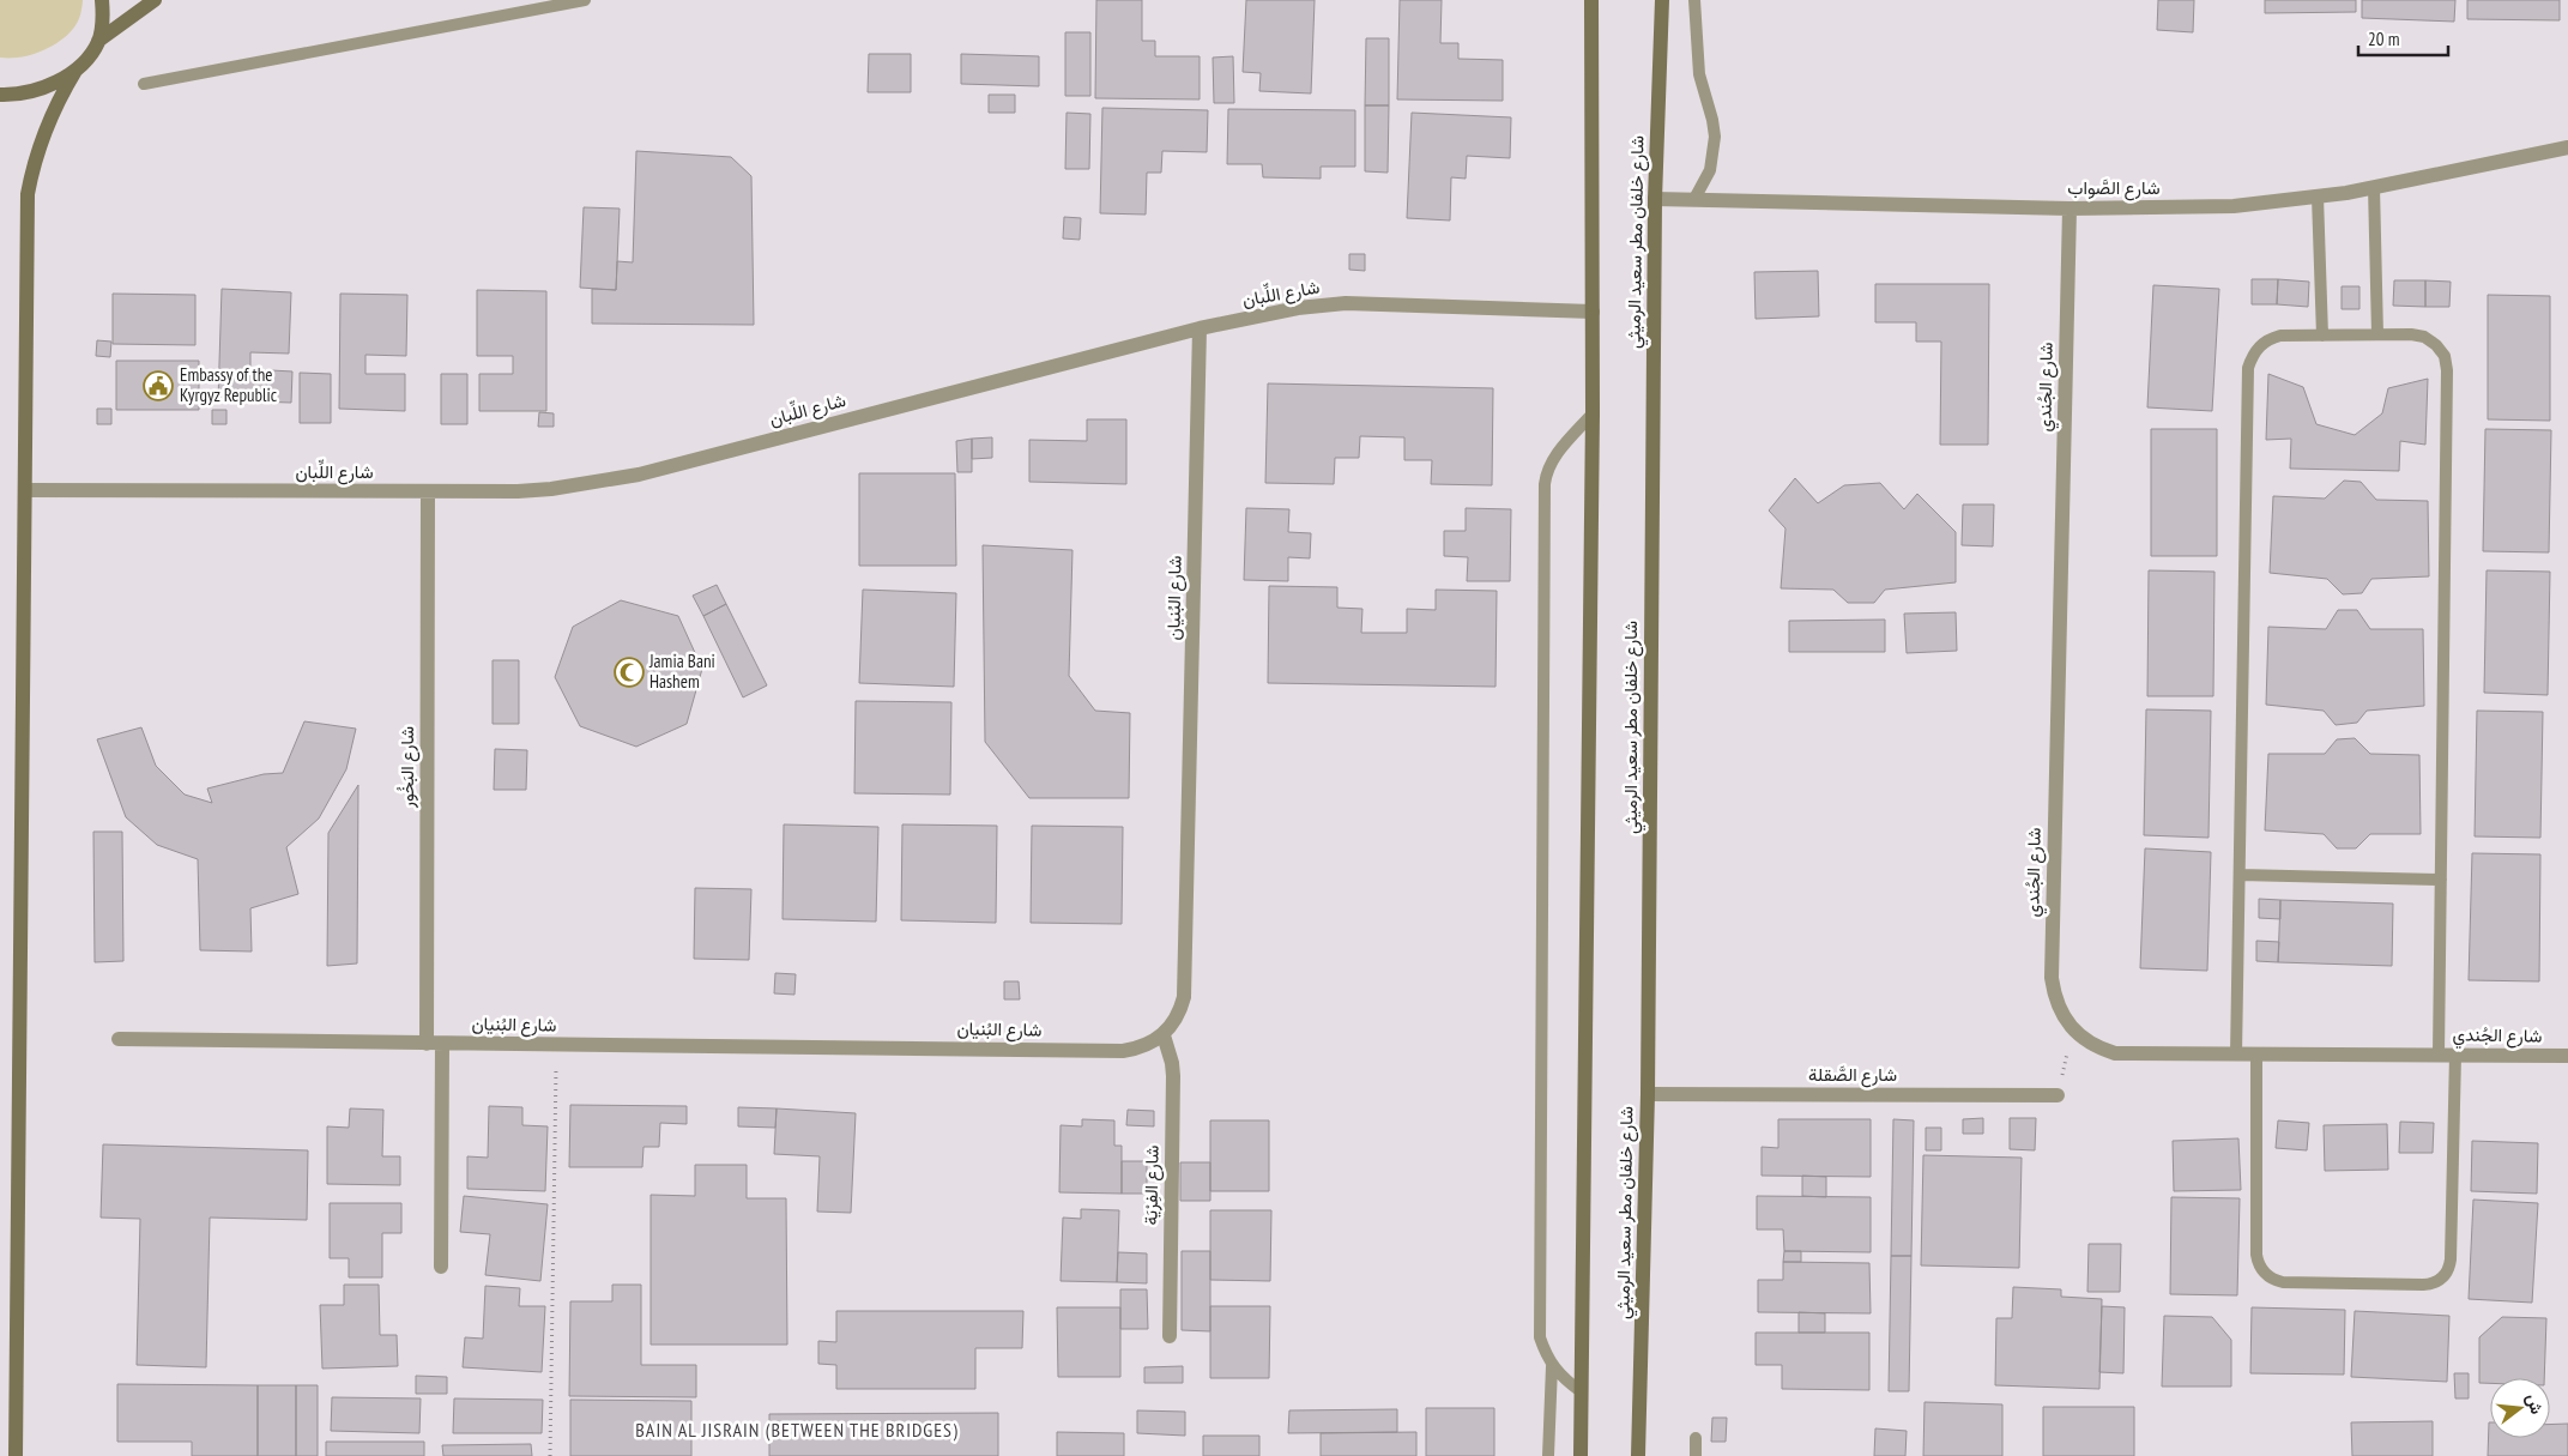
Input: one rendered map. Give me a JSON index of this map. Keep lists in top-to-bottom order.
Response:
{
  "streets": {
    "street": [
      "شارع الصَّواب",
      "شارع خلفان مطر سعيد الرميثي",
      "شارع اللِّبان",
      "شارع الجُندي",
      "شارع البُنيان",
      "شارع البَخُور",
      "شارع الصَّقلة",
      "شارع الفِرْيَة"
    ]
  },
  "crossings": [
    ["شارع الصَّواب", "شارع خلفان مطر سعيد الرميثي"],
    ["شارع الصَّواب", "شارع الجُندي"],
    ["شارع خلفان مطر سعيد الرميثي", "شارع الصَّقلة"],
    ["شارع اللِّبان", "شارع البُنيان"],
    ["شارع اللِّبان", "شارع البَخُور"],
    ["شارع البُنيان", "شارع البَخُور"],
    ["شارع البُنيان", "شارع الفِرْيَة"]
  ],
  "districts": ["BAIN AL JISRAIN (BETWEEN THE BRIDGES)"],
  "places": {
    "public building": ["Embassy of the Kyrgyz Republic"],
    "mosque": ["Jamia Bani Hashem"]
  },
  "scale_bar": "20 m",
  "north": "right"
}
